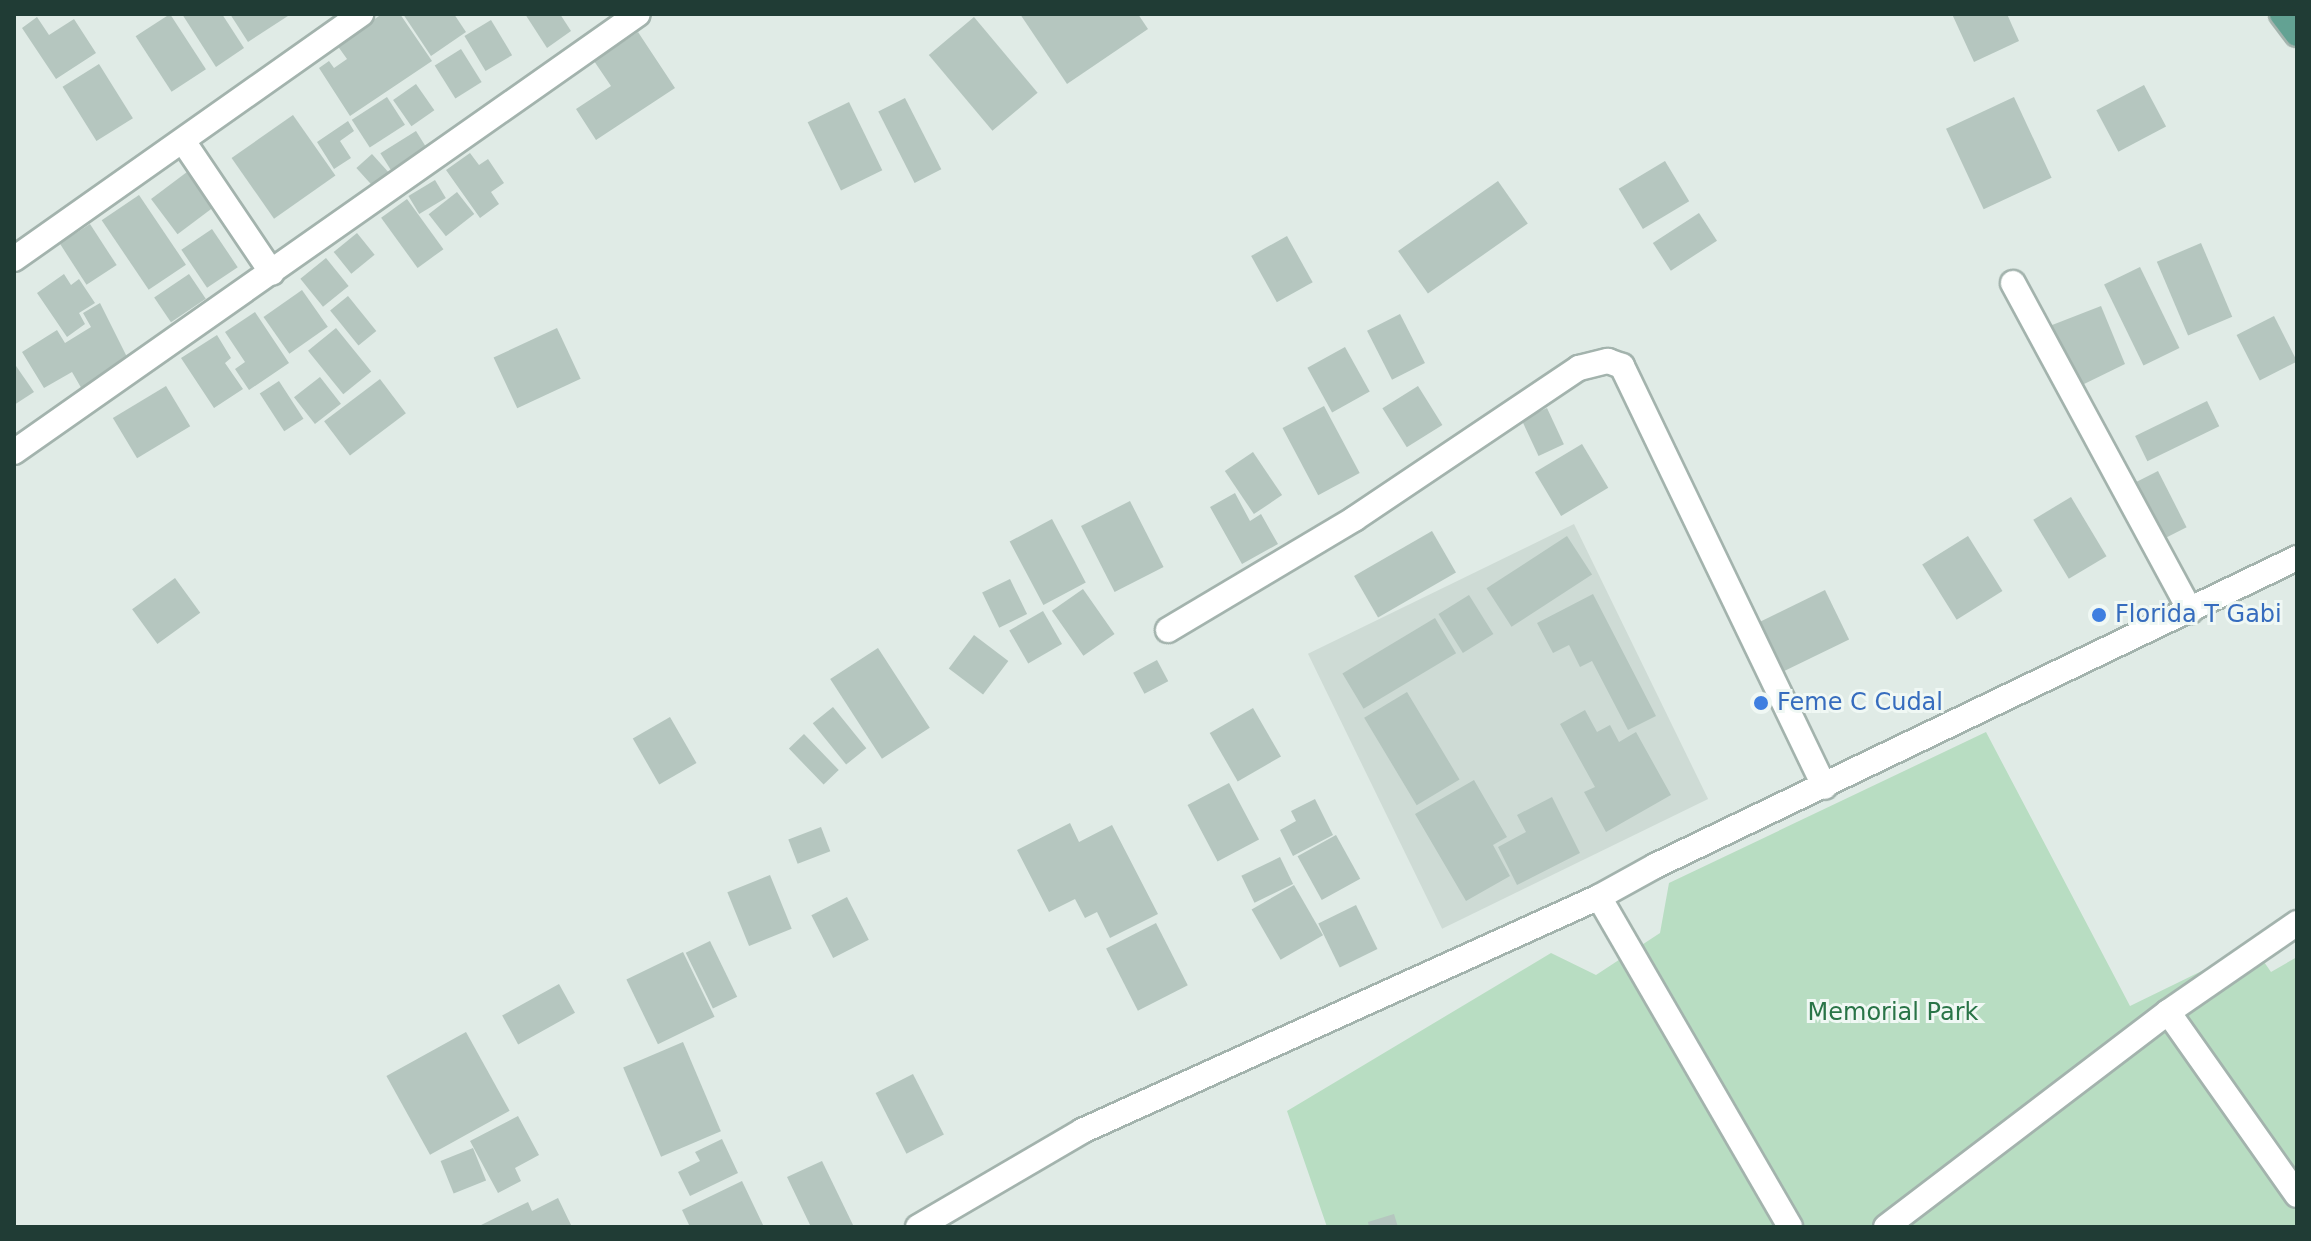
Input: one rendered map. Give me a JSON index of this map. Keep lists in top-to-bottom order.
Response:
{
  "parks": ["Memorial Park"],
  "places": ["Florida T Gabi", "Feme C Cudal"]
}
